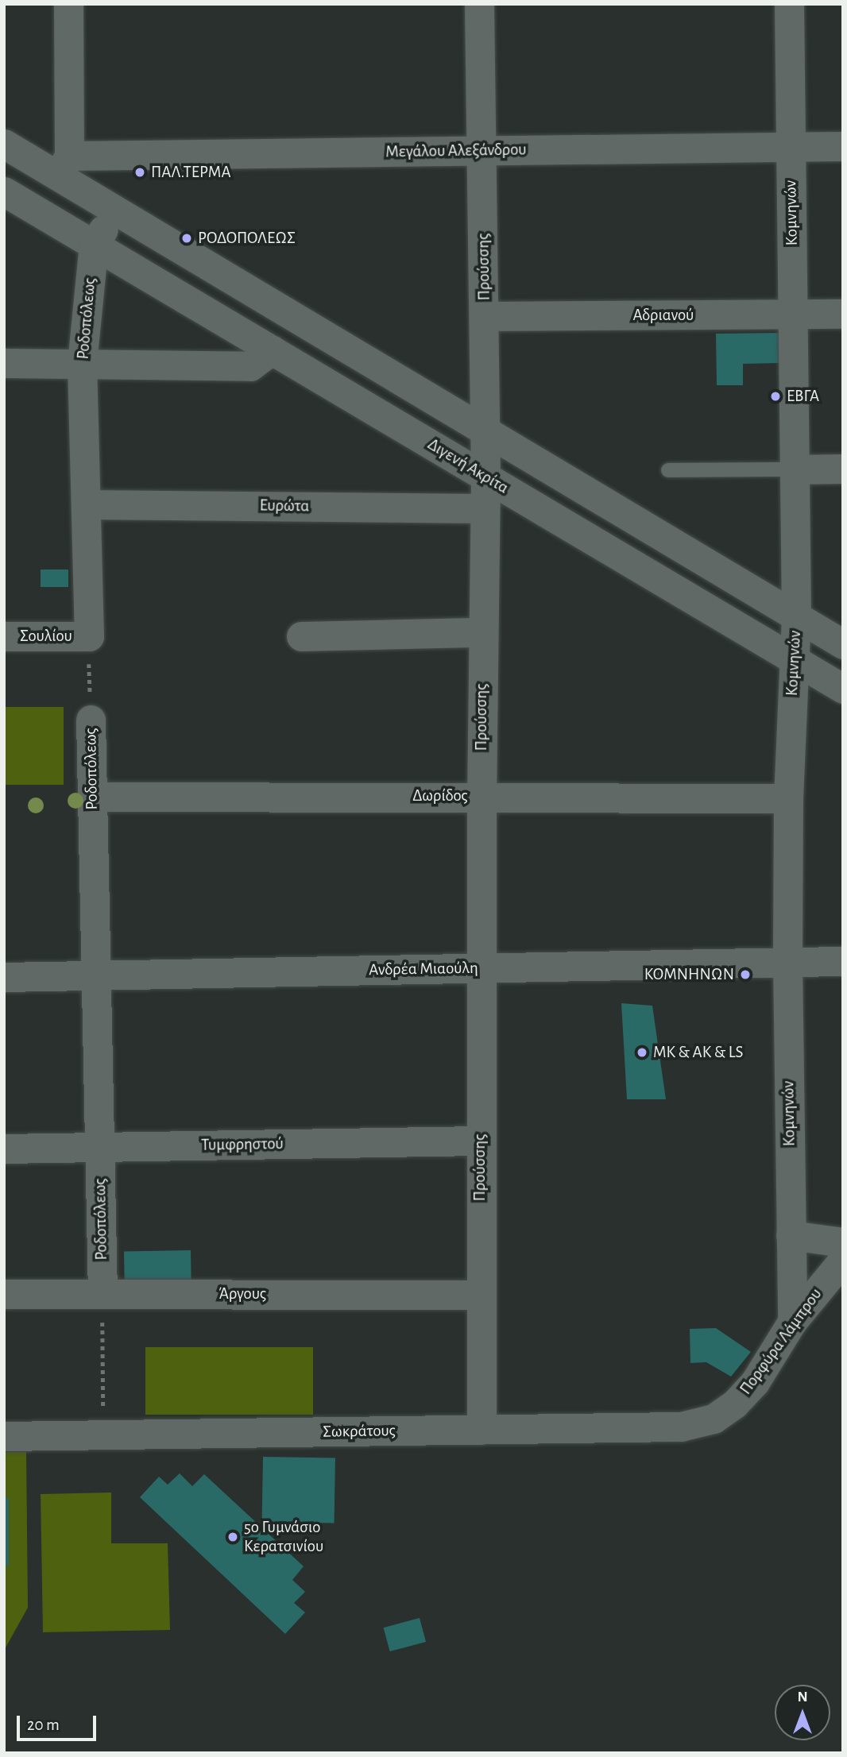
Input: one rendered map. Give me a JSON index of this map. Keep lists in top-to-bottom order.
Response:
{
  "streets": {
    "street": [
      "Μεγάλου Αλεξάνδρου",
      "Κομνηνών",
      "Προύσσης",
      "Αδριανού",
      "Ροδοπόλεως",
      "Διγενή Ακρίτα",
      "Ευρώτα",
      "Σουλίου",
      "Δωρίδος",
      "Ανδρέα Μιαούλη",
      "Τυμφρηστού",
      "Άργους",
      "Πορφύρα Λάμπρου",
      "Σωκράτους"
    ]
  },
  "crossings": [
    ["Μεγάλου Αλεξάνδρου", "Κομνηνών"],
    ["Μεγάλου Αλεξάνδρου", "Προύσσης"],
    ["Κομνηνών", "Αδριανού"],
    ["Κομνηνών", "Διγενή Ακρίτα"],
    ["Κομνηνών", "Δωρίδος"],
    ["Κομνηνών", "Ανδρέα Μιαούλη"],
    ["Κομνηνών", "Πορφύρα Λάμπρου"],
    ["Προύσσης", "Αδριανού"],
    ["Προύσσης", "Διγενή Ακρίτα"],
    ["Προύσσης", "Ευρώτα"],
    ["Προύσσης", "Δωρίδος"],
    ["Προύσσης", "Ανδρέα Μιαούλη"],
    ["Προύσσης", "Τυμφρηστού"],
    ["Προύσσης", "Άργους"],
    ["Προύσσης", "Σωκράτους"],
    ["Ροδοπόλεως", "Διγενή Ακρίτα"],
    ["Ροδοπόλεως", "Ευρώτα"],
    ["Ροδοπόλεως", "Σουλίου"],
    ["Ροδοπόλεως", "Δωρίδος"],
    ["Ροδοπόλεως", "Ανδρέα Μιαούλη"],
    ["Ροδοπόλεως", "Τυμφρηστού"],
    ["Ροδοπόλεως", "Άργους"],
    ["Πορφύρα Λάμπρου", "Σωκράτους"]
  ],
  "places": [
    "ΠΑΛ.ΤΕΡΜΑ",
    "ΡΟΔΟΠΟΛΕΩΣ",
    "ΕΒΓΑ",
    "ΚΟΜΝΗΝΩΝ",
    "MK & AK & LS",
    "5ο Γυμνάσιο Κερατσινίου"
  ],
  "scale_bar": "20 m",
  "north": "top"
}
